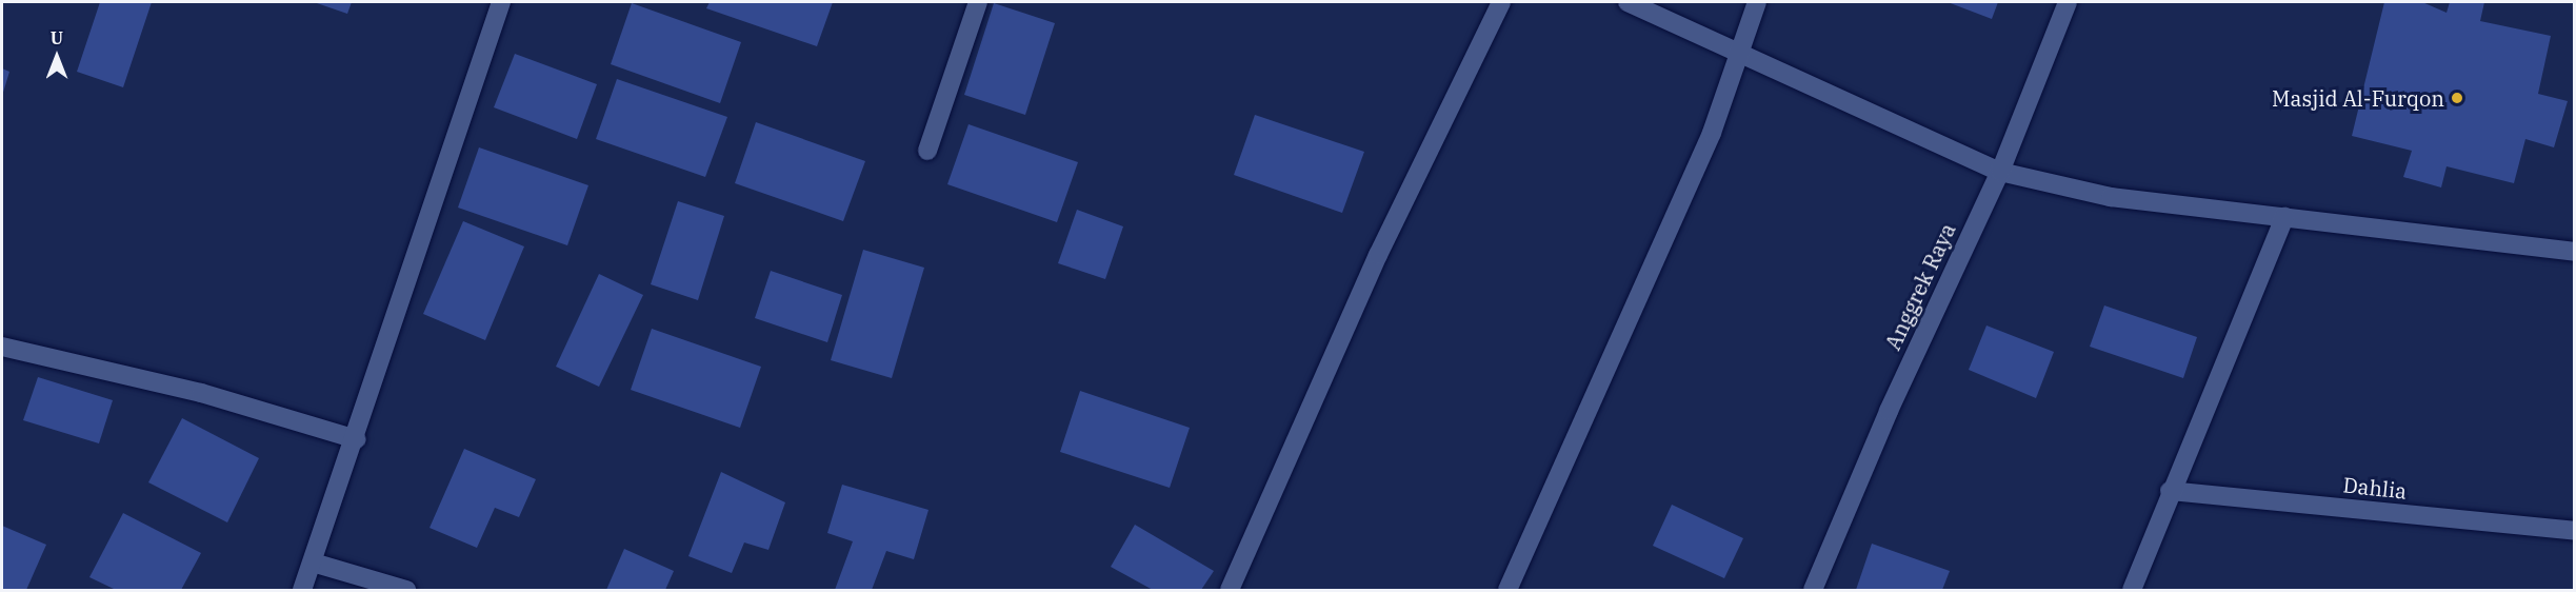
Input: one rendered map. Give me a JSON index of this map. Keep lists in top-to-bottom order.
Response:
{
  "streets": {
    "street": ["Anggrek Raya", "Dahlia"]
  },
  "places": ["Masjid Al-Furqon"],
  "north": "top"
}
